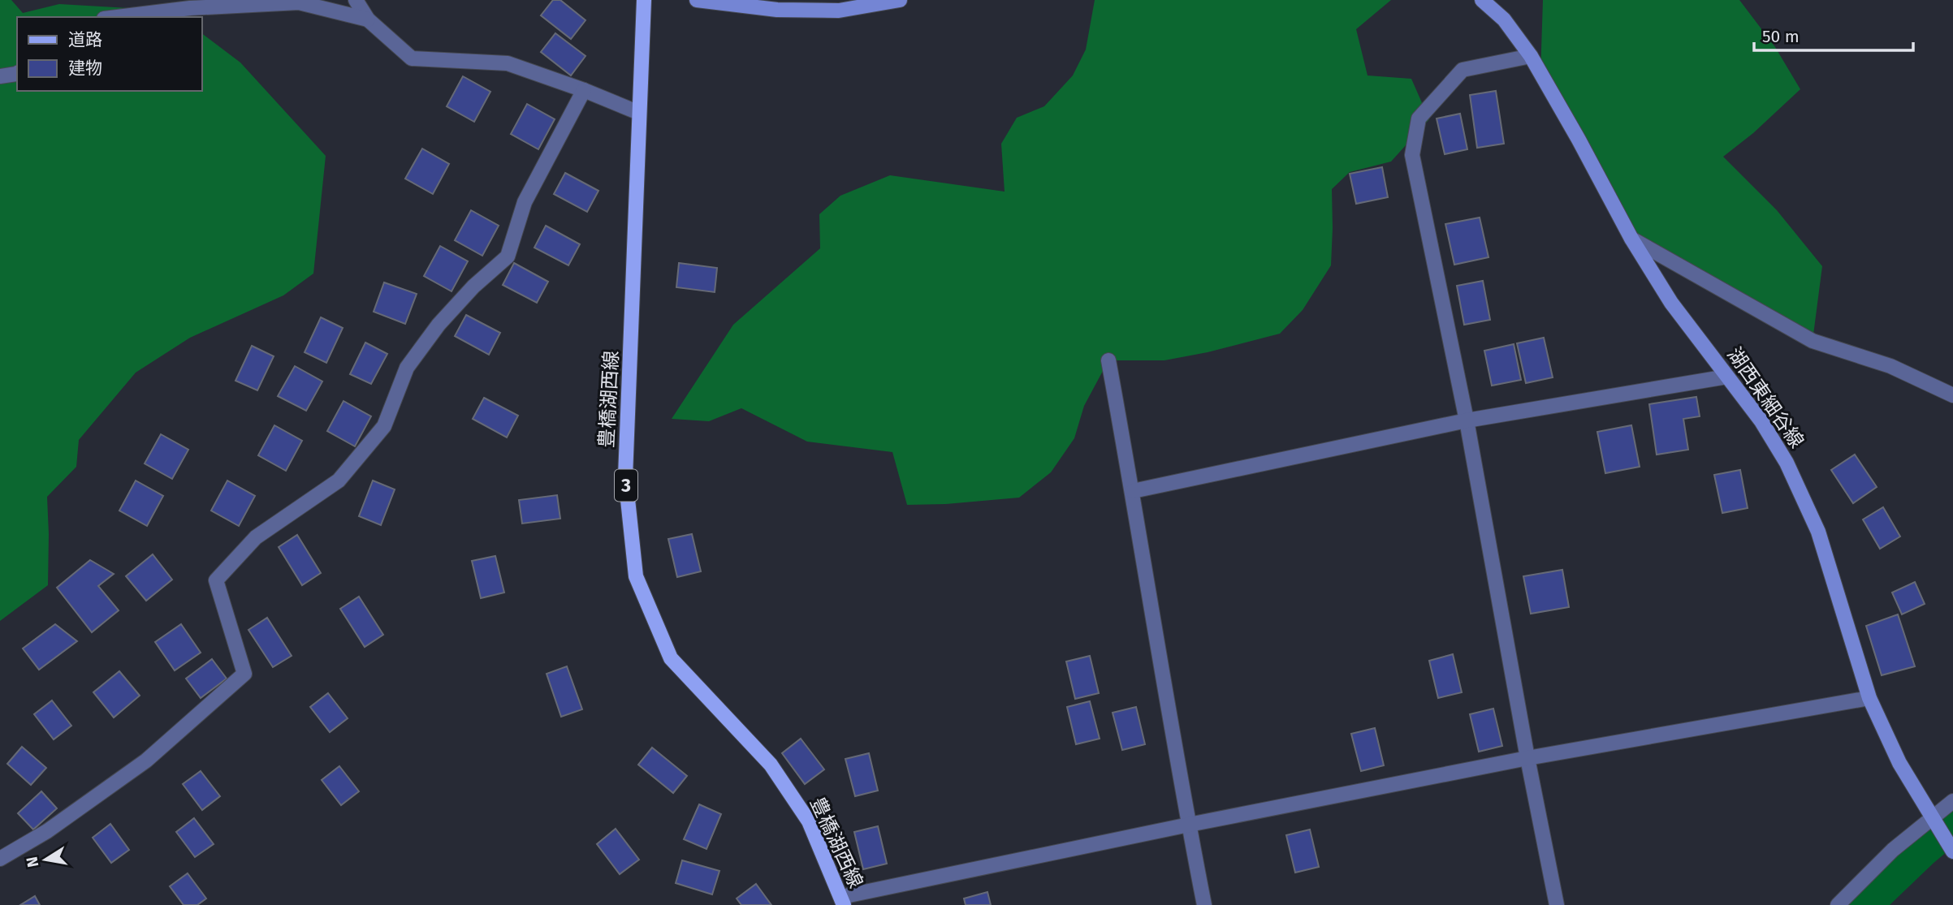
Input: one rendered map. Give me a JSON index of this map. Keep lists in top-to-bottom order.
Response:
{
  "streets": {
    "main road": ["湖西東細谷線", "豊橋湖西線", "3"]
  },
  "legend": ["道路", "建物"],
  "scale_bar": "50 m",
  "north": "left"
}
